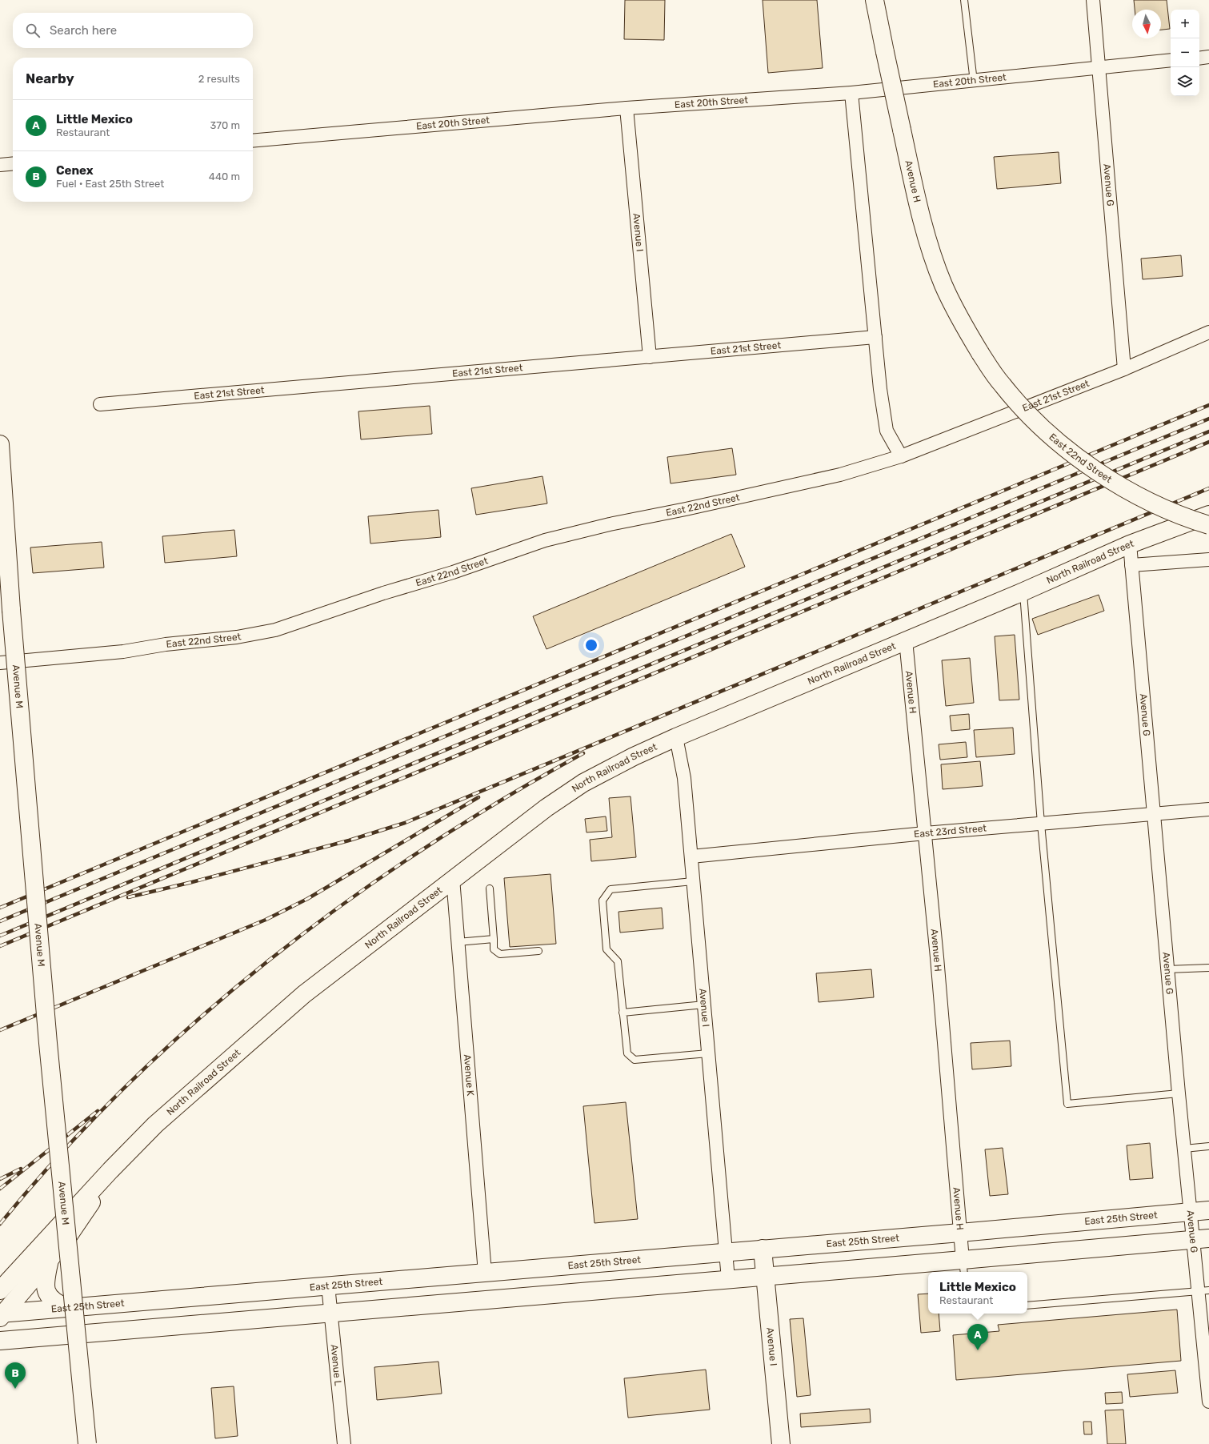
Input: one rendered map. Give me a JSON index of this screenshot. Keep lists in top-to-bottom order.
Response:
{
  "streets": {
    "main road": [
      "Avenue H",
      "Avenue I",
      "East 22nd Street",
      "North Railroad Street",
      "Avenue M",
      "East 25th Street"
    ],
    "street": [
      "East 20th Street",
      "Avenue G",
      "East 21st Street",
      "East 23rd Street",
      "Avenue K",
      "Avenue L"
    ]
  },
  "crossings": [
    ["East 20th Street", "Avenue G"],
    ["East 20th Street", "Avenue I"],
    ["Avenue H", "East 22nd Street"],
    ["Avenue H", "North Railroad Street"],
    ["Avenue H", "East 23rd Street"],
    ["Avenue H", "East 25th Street"],
    ["Avenue G", "East 21st Street"],
    ["Avenue G", "North Railroad Street"],
    ["Avenue G", "East 23rd Street"],
    ["Avenue G", "East 25th Street"],
    ["Avenue I", "East 21st Street"],
    ["Avenue I", "North Railroad Street"],
    ["Avenue I", "East 23rd Street"],
    ["Avenue I", "East 25th Street"],
    ["East 21st Street", "East 22nd Street"],
    ["North Railroad Street", "Avenue K"],
    ["Avenue K", "East 25th Street"],
    ["East 25th Street", "Avenue L"]
  ],
  "north": "bottom",
  "page": {
    "map_buttons": ["+", "−"],
    "search": "Search here",
    "heading": ["Nearby", "2 results"],
    "list": [
      {
        "mark": "A",
        "name": "Little Mexico",
        "note": "Restaurant",
        "value": "370 m"
      },
      {
        "mark": "B",
        "name": "Cenex",
        "note": "Fuel · East 25th Street",
        "value": "440 m"
      }
    ],
    "popup": ["Little Mexico", "Restaurant"],
    "pins": ["A", "B"]
  }
}
